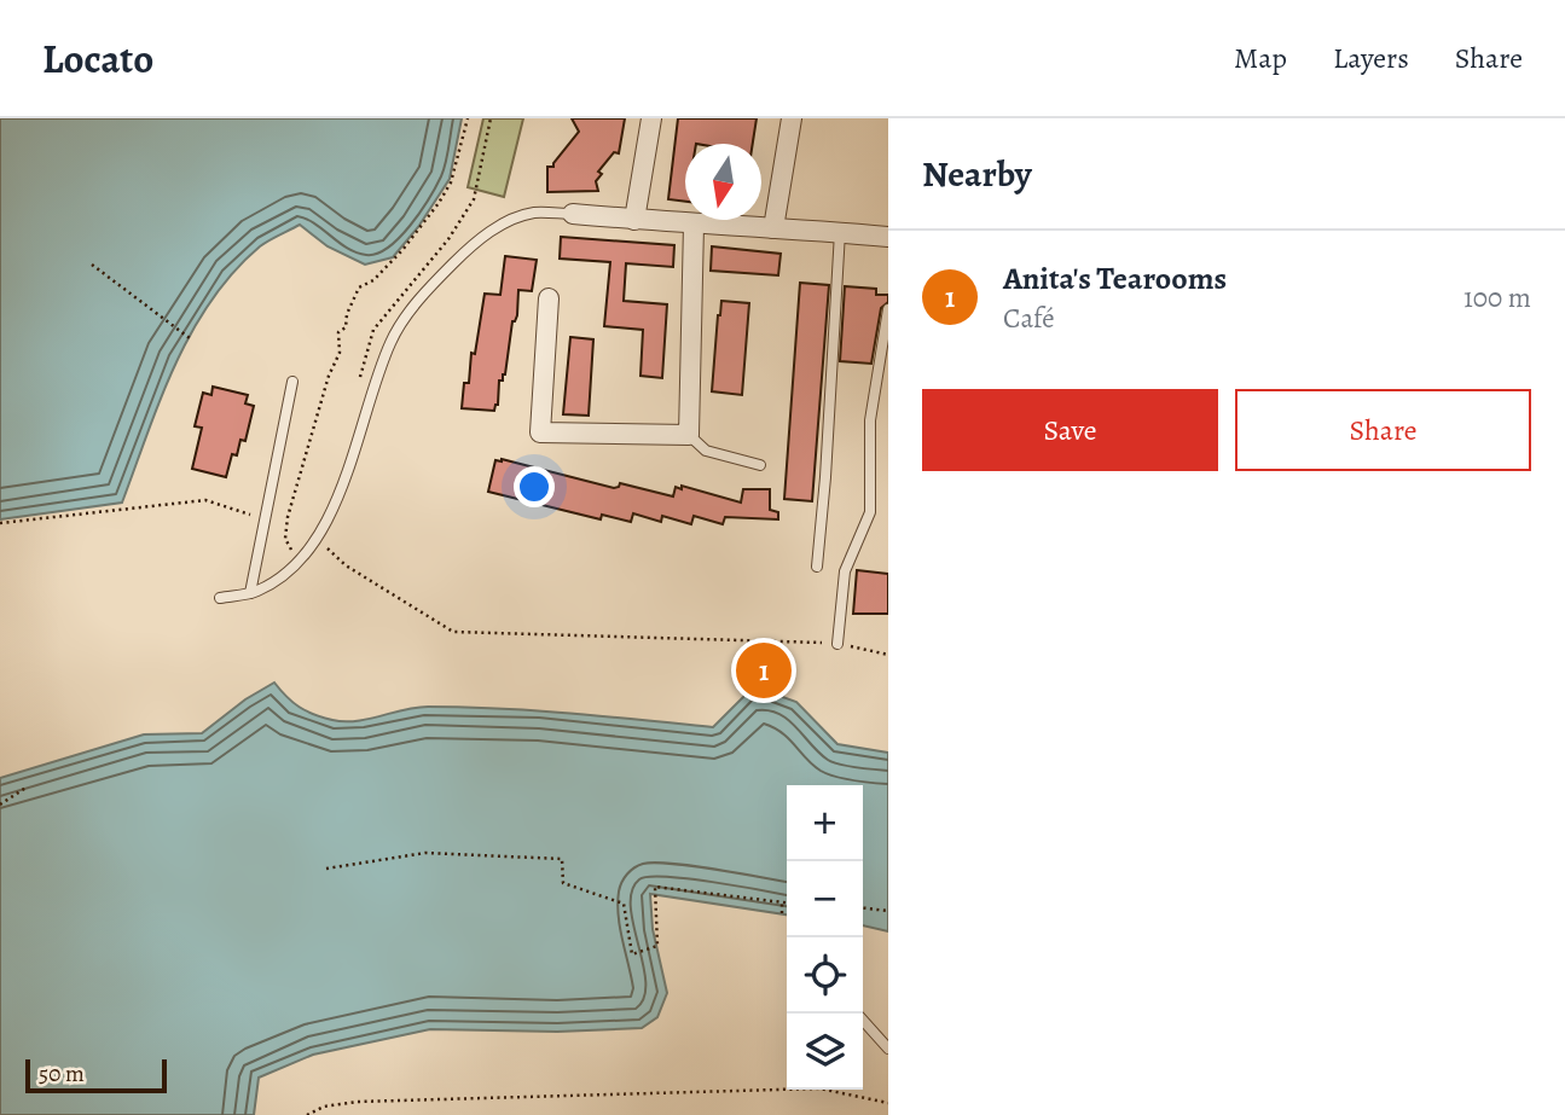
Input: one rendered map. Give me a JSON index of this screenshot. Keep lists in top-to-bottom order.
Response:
{
  "scale_bar": "50 m",
  "north": "bottom",
  "page": {
    "header": "Locato",
    "nav": ["Map", "Layers", "Share"],
    "heading": "Nearby",
    "list": [
      {
        "mark": "1",
        "name": "Anita's Tearooms",
        "note": "Café",
        "value": "100 m"
      }
    ],
    "buttons": ["Save", "Share"],
    "pins": "1",
    "map_buttons": ["+", "−"],
    "scale": "50 m"
  }
}
